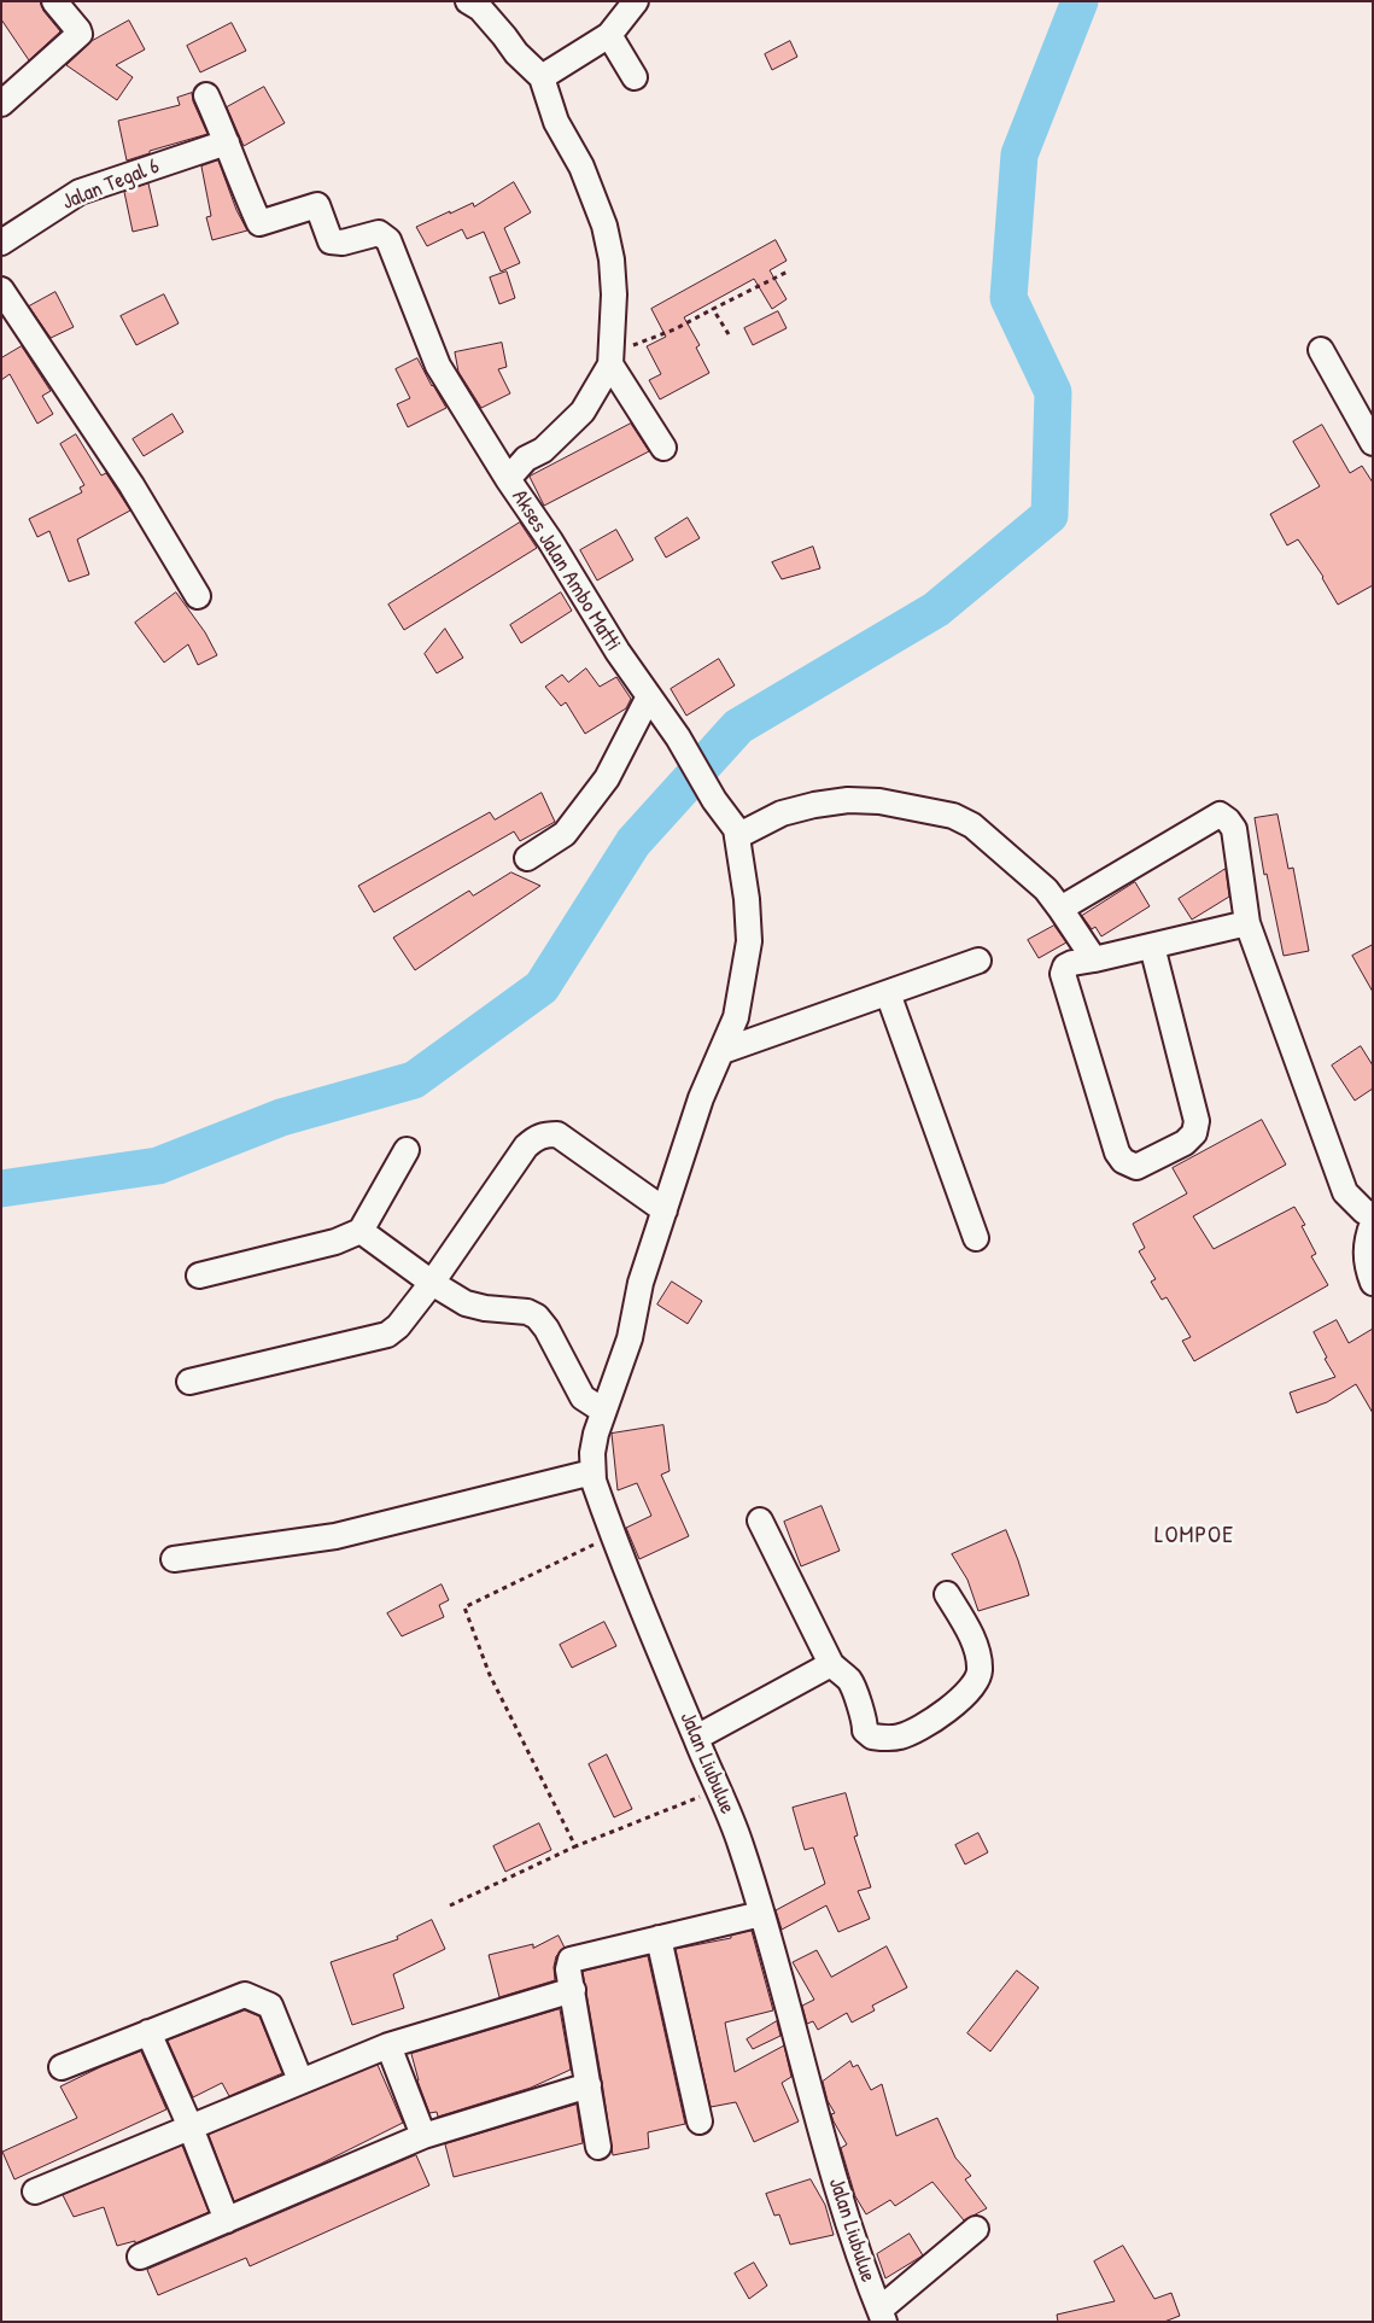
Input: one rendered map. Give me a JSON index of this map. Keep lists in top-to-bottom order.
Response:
{
  "streets": {
    "street": ["Jalan Tegal 6", "Akses Jalan Ambo Matti", "Jalan Liubulue"]
  },
  "crossings": [
    ["Akses Jalan Ambo Matti", "Jalan Liubulue"]
  ],
  "districts": ["LOMPOE"]
}
